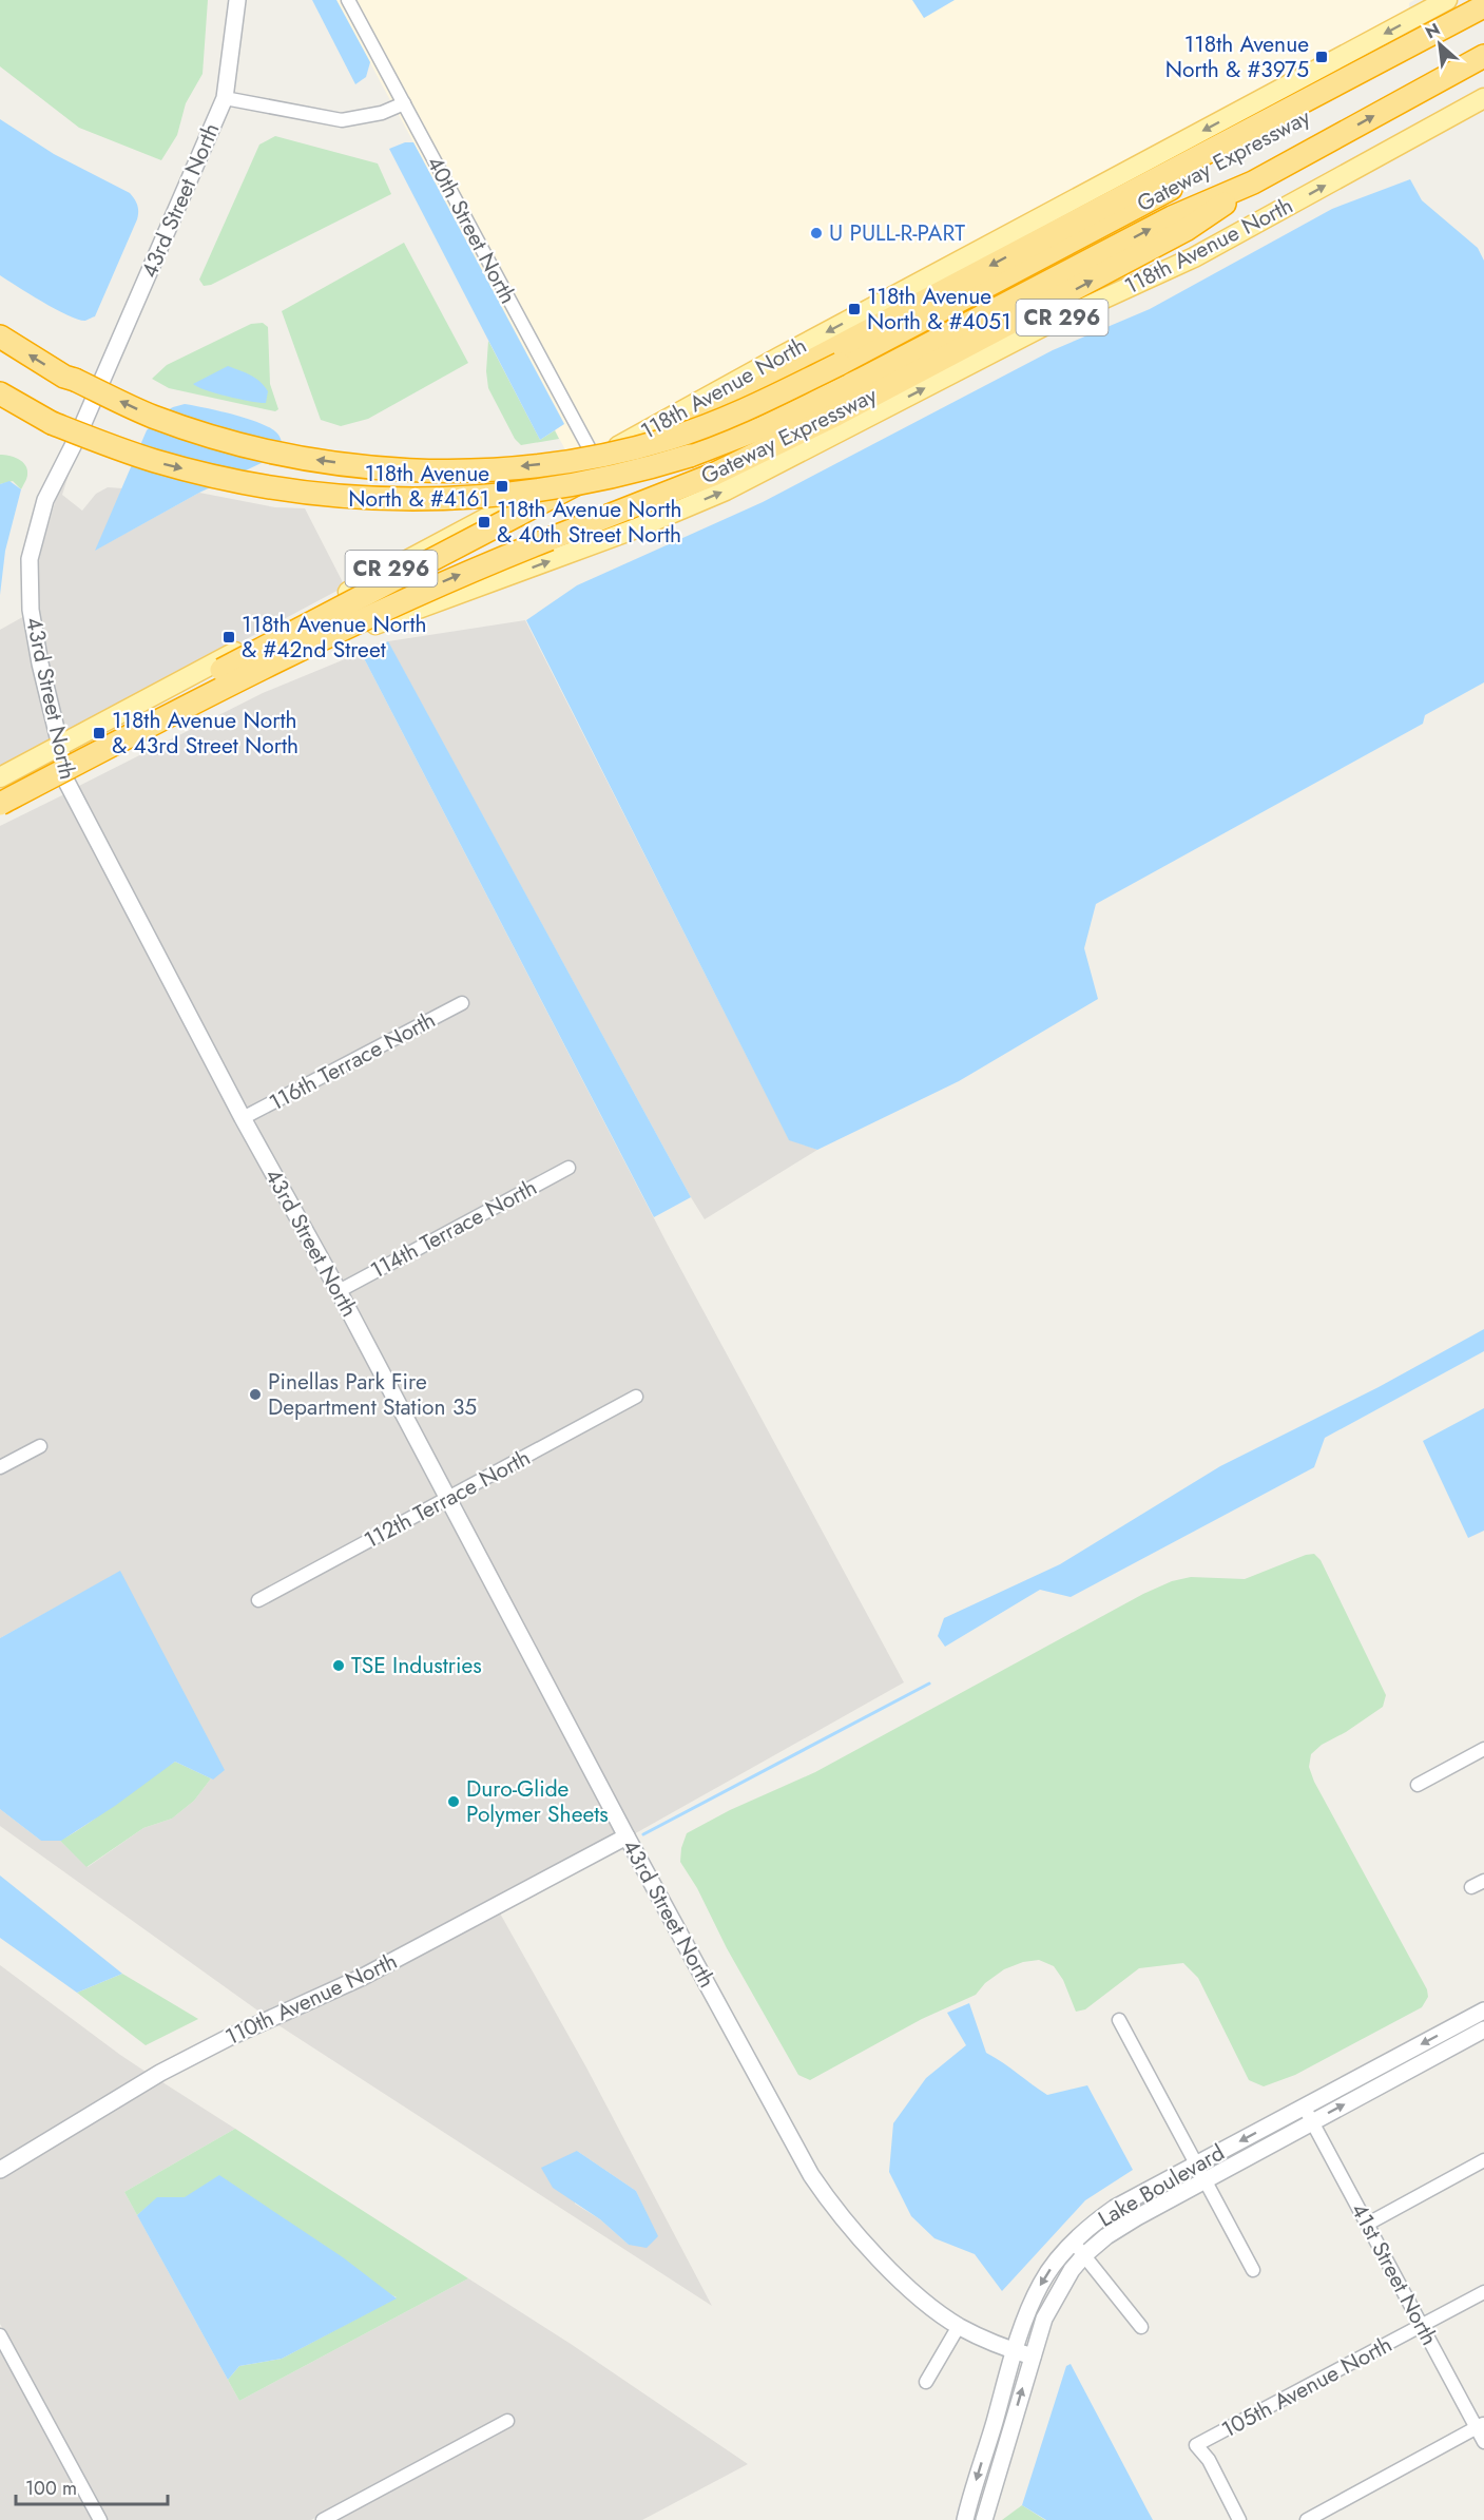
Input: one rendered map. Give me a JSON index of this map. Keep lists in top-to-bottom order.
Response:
{
  "streets": {
    "highway": ["Gateway Expressway"],
    "main road": ["118th Avenue North", "CR 296"],
    "street": [
      "43rd Street North",
      "40th Street North",
      "116th Terrace North",
      "114th Terrace North",
      "112th Terrace North",
      "110th Avenue North",
      "Lake Boulevard",
      "41st Street North",
      "105th Avenue North"
    ]
  },
  "crossings": [
    ["43rd Street North", "118th Avenue North"],
    ["43rd Street North", "116th Terrace North"],
    ["43rd Street North", "114th Terrace North"],
    ["43rd Street North", "112th Terrace North"],
    ["43rd Street North", "110th Avenue North"],
    ["43rd Street North", "Lake Boulevard"],
    ["40th Street North", "118th Avenue North"],
    ["Lake Boulevard", "41st Street North"],
    ["41st Street North", "105th Avenue North"]
  ],
  "places": {
    "transit": [
      "118th Avenue North & #3975",
      "118th Avenue North & #4051",
      "118th Avenue North & #4161",
      "118th Avenue North & 40th Street North",
      "118th Avenue North & #42nd Street",
      "118th Avenue North & 43rd Street North"
    ],
    "other": [
      "U PULL-R-PART",
      "Pinellas Park Fire Department Station 35",
      "TSE Industries",
      "Duro-Glide Polymer Sheets"
    ]
  },
  "scale_bar": "100 m",
  "north": "top left"
}
